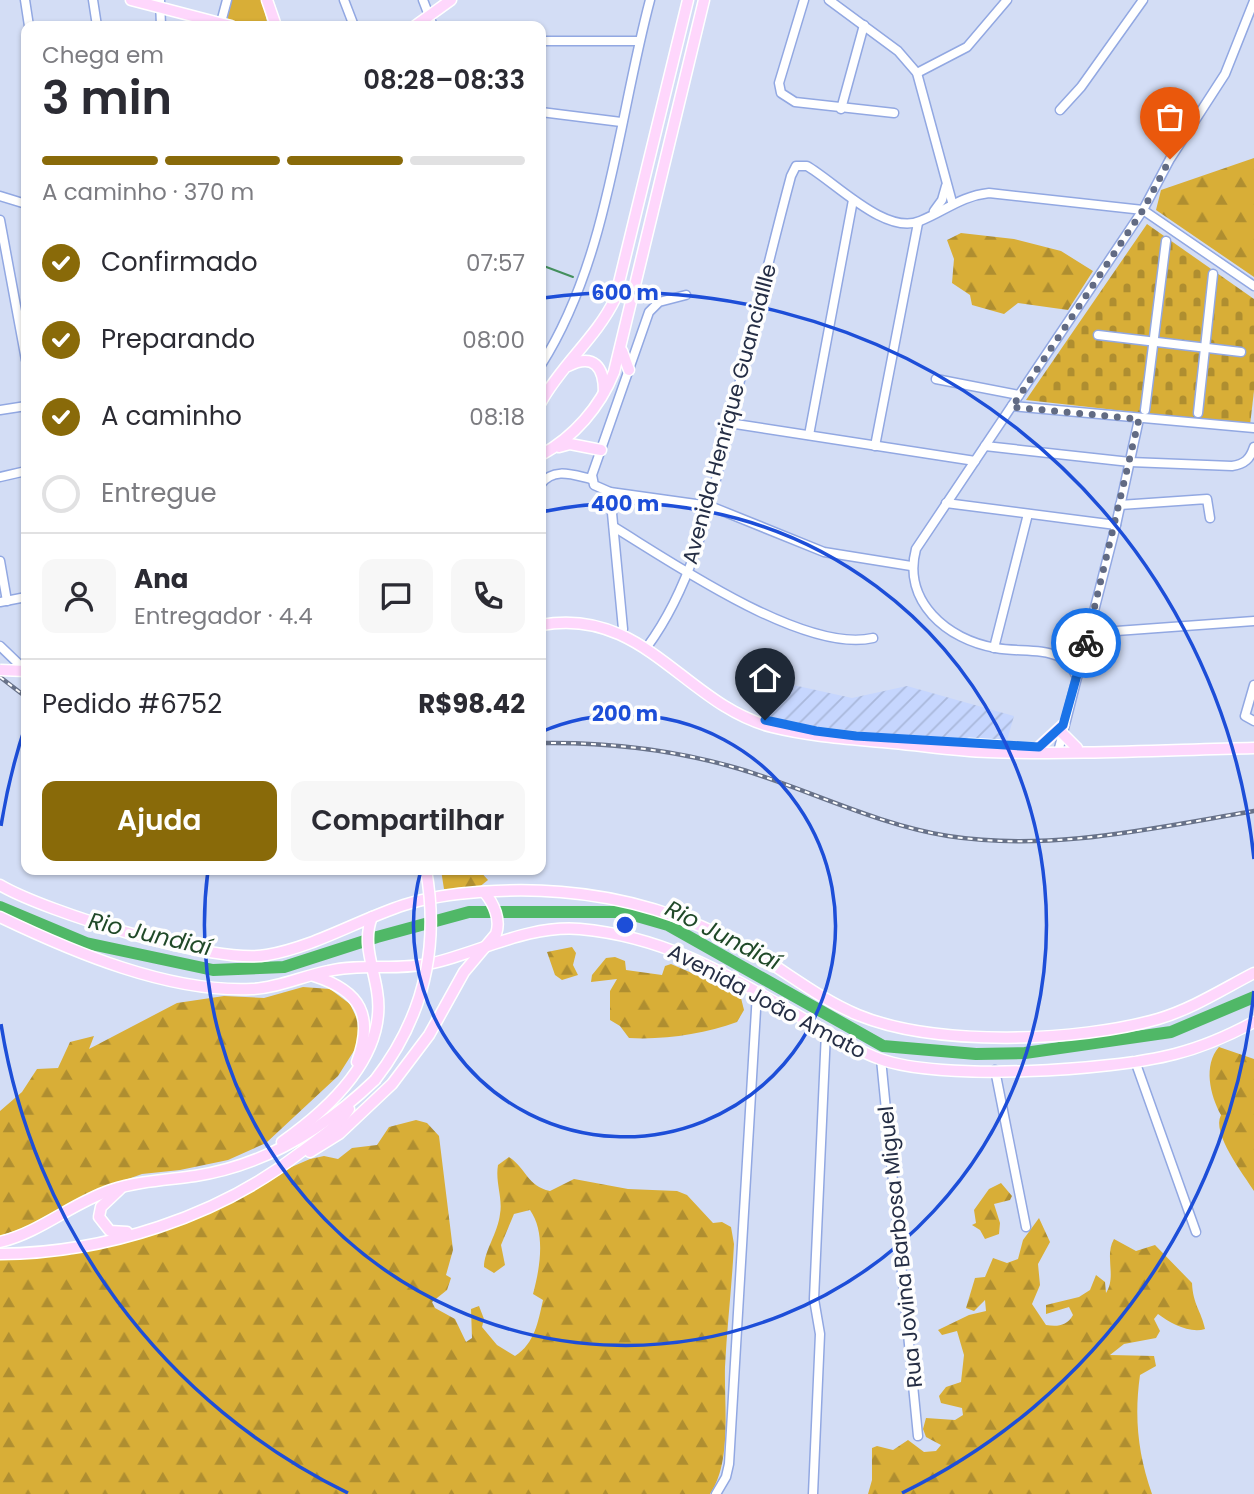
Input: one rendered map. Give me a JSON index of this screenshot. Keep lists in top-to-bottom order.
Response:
{
  "streets": {
    "main road": ["Avenida João Amato"],
    "street": ["Avenida Henrique Guanciallle", "Rua Jovina Barbosa Miguel"]
  },
  "crossings": [
    ["Avenida João Amato", "Rua Jovina Barbosa Miguel"]
  ],
  "water": ["Rio Jundiaí"],
  "page": {
    "heading": ["3 min", "Chega em", "08:28–08:33"],
    "panel": [
      "Ana",
      "Entregador · 4.4",
      "Pedido #6752",
      "R$98.42"
    ],
    "bar": "A caminho · 370 m",
    "list": [
      ["Confirmado", "07:57"],
      ["Preparando", "08:00"],
      ["A caminho", "08:18"],
      "Entregue"
    ],
    "buttons": ["Ajuda", "Compartilhar"]
  },
  "rings": ["600 m", "400 m", "200 m"]
}
